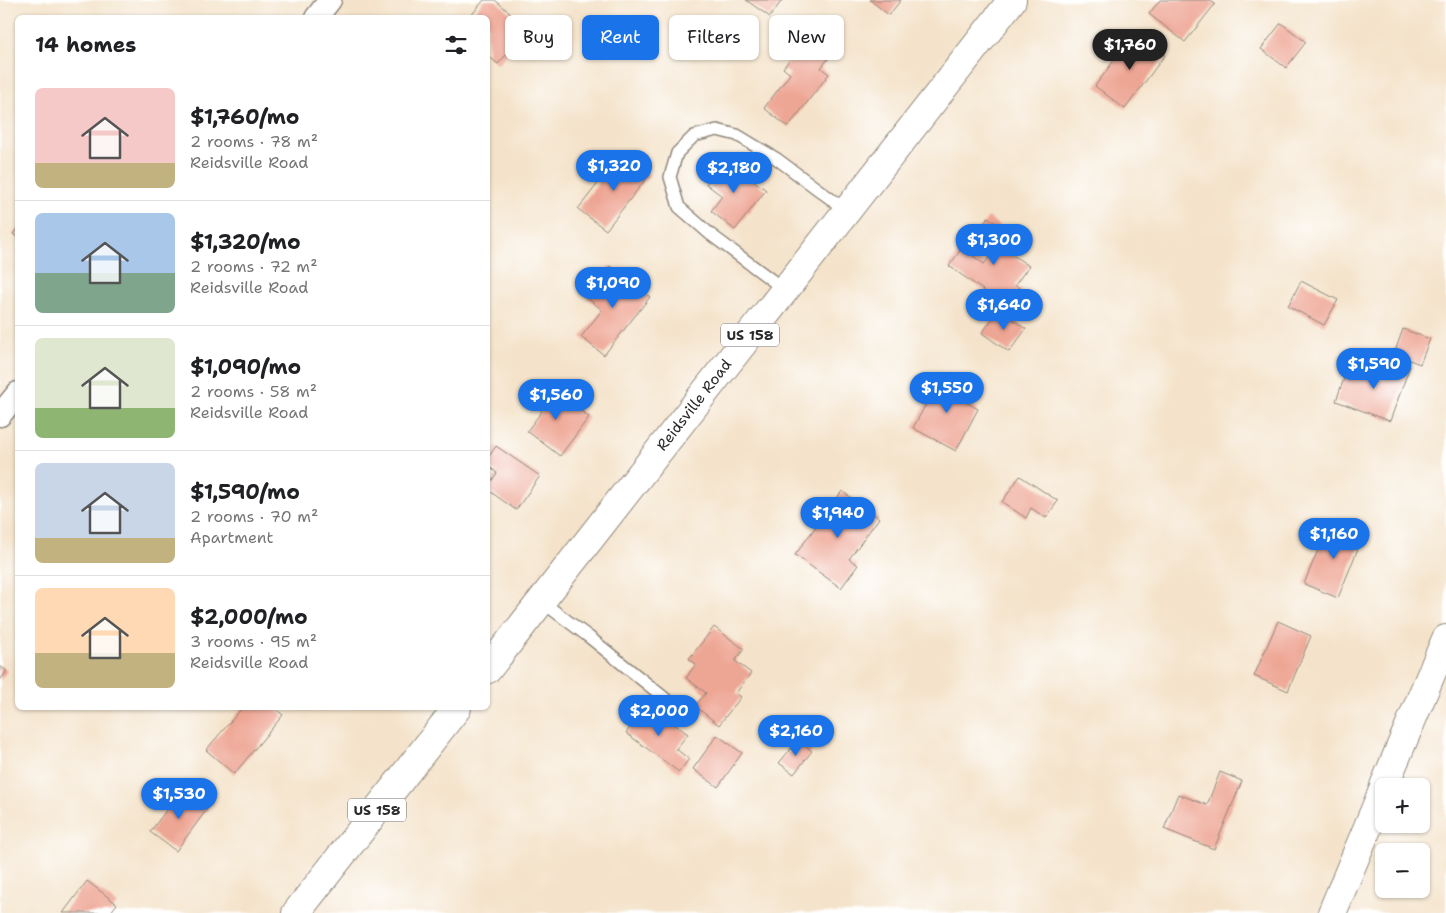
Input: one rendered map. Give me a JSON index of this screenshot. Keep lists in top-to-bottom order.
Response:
{
  "streets": {
    "main road": ["US 158", "Reidsville Road"]
  },
  "page": {
    "chip": [
      "Buy",
      "Rent",
      "Filters",
      "New"
    ],
    "heading": "14 homes",
    "price": [
      "$1,760",
      "$1,320",
      "$2,180",
      "$1,300",
      "$1,090",
      "$1,640",
      "$1,590",
      "$1,550",
      "$1,560",
      "$1,940",
      "$1,160",
      "$2,000",
      "$2,160",
      "$1,530"
    ],
    "list": [
      {
        "name": "$1,760/mo",
        "note": "2 rooms · 78 m² · Reidsville Road"
      },
      {
        "name": "$1,320/mo",
        "note": "2 rooms · 72 m² · Reidsville Road"
      },
      {
        "name": "$1,090/mo",
        "note": "2 rooms · 58 m² · Reidsville Road"
      },
      {
        "name": "$1,590/mo",
        "note": "2 rooms · 70 m² · Apartment"
      },
      {
        "name": "$2,000/mo",
        "note": "3 rooms · 95 m² · Reidsville Road"
      }
    ],
    "map_buttons": ["+", "−"]
  }
}
